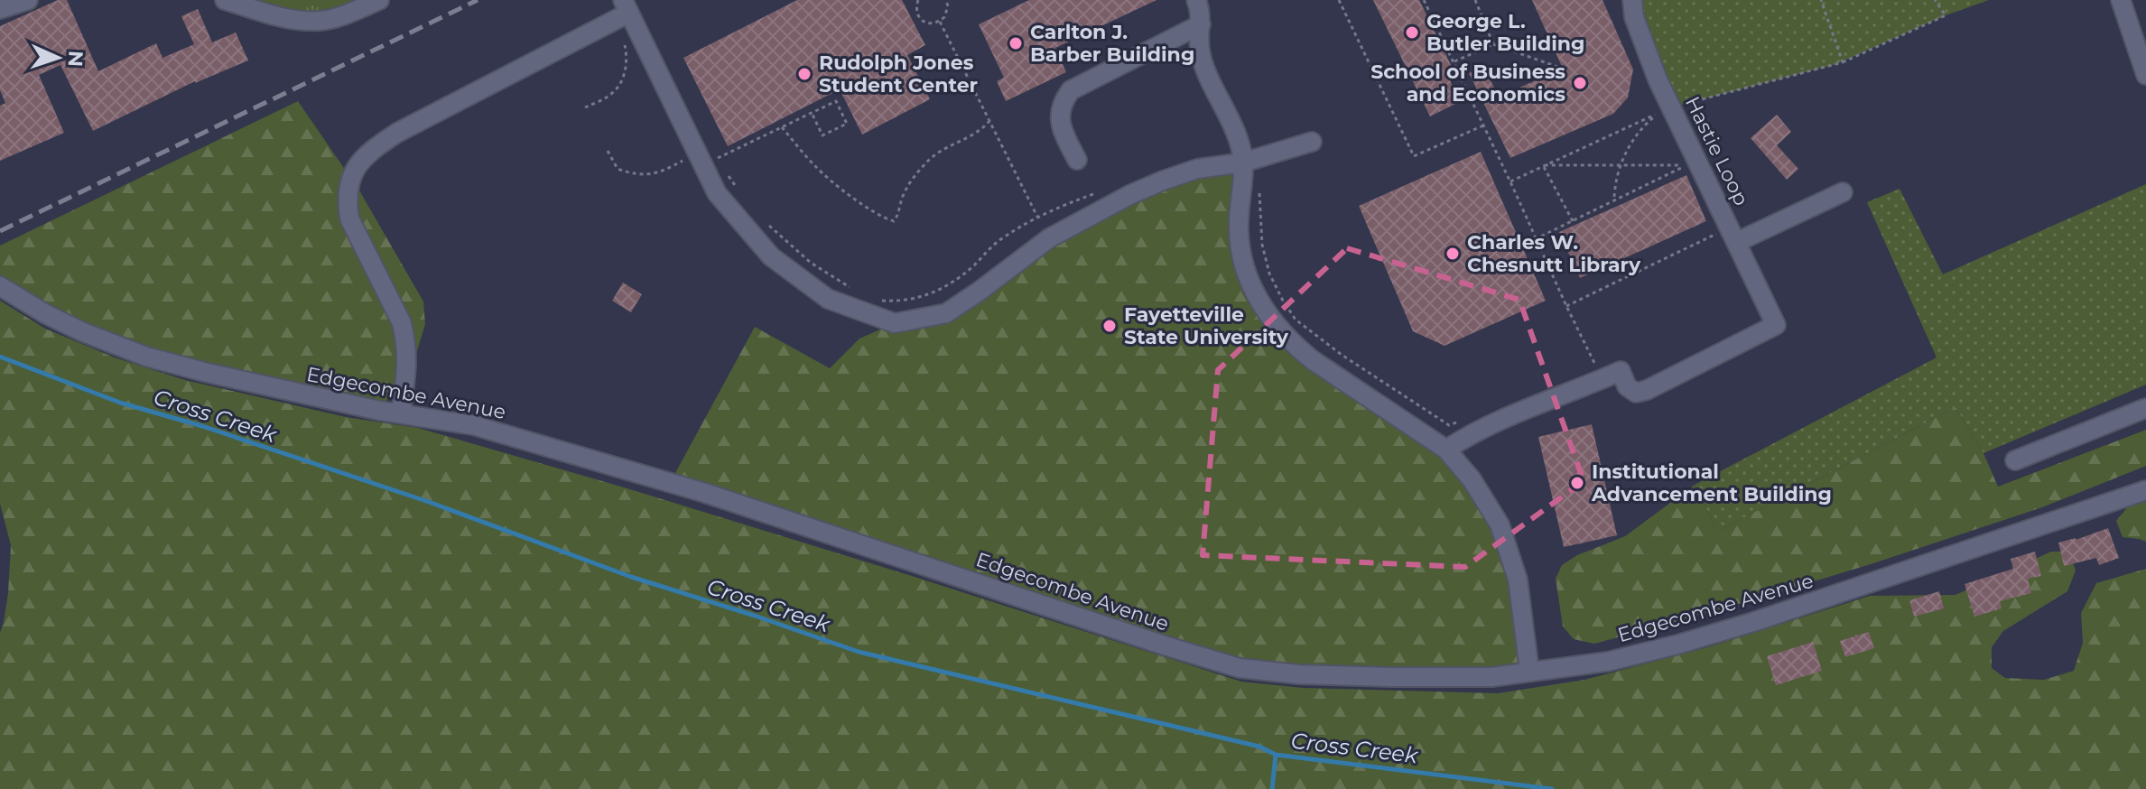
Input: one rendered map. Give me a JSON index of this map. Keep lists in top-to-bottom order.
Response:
{
  "streets": {
    "street": ["Hastie Loop", "Edgecombe Avenue"]
  },
  "water": ["Cross Creek"],
  "places": [
    "George L. Butler Building",
    "Carlton J. Barber Building",
    "Rudolph Jones Student Center",
    "School of Business and Economics",
    "Charles W. Chesnutt Library",
    "Fayetteville State University",
    "Institutional Advancement Building"
  ],
  "north": "right"
}
